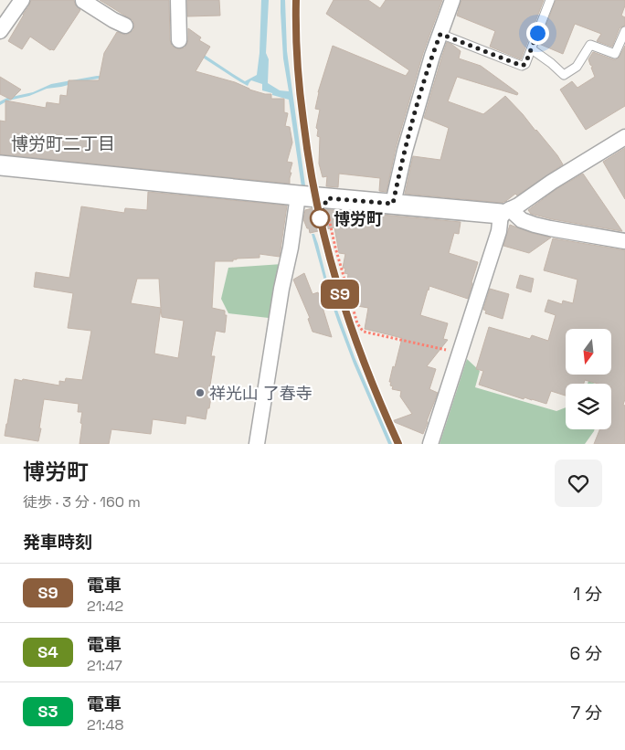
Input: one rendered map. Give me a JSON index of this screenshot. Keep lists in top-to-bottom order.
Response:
{
  "districts": ["博労町二丁目"],
  "places": ["博労町", "祥光山 了春寺"],
  "north": "bottom",
  "page": {
    "on_map": "S9",
    "heading": [
      ["博労町", "徒歩 · 3 分 · 160 m"],
      "発車時刻"
    ],
    "list": [
      {
        "mark": "S9",
        "name": "電車",
        "note": "21:42",
        "value": "1 分"
      },
      {
        "mark": "S4",
        "name": "電車",
        "note": "21:47",
        "value": "6 分"
      },
      {
        "mark": "S3",
        "name": "電車",
        "note": "21:48",
        "value": "7 分"
      }
    ]
  }
}
